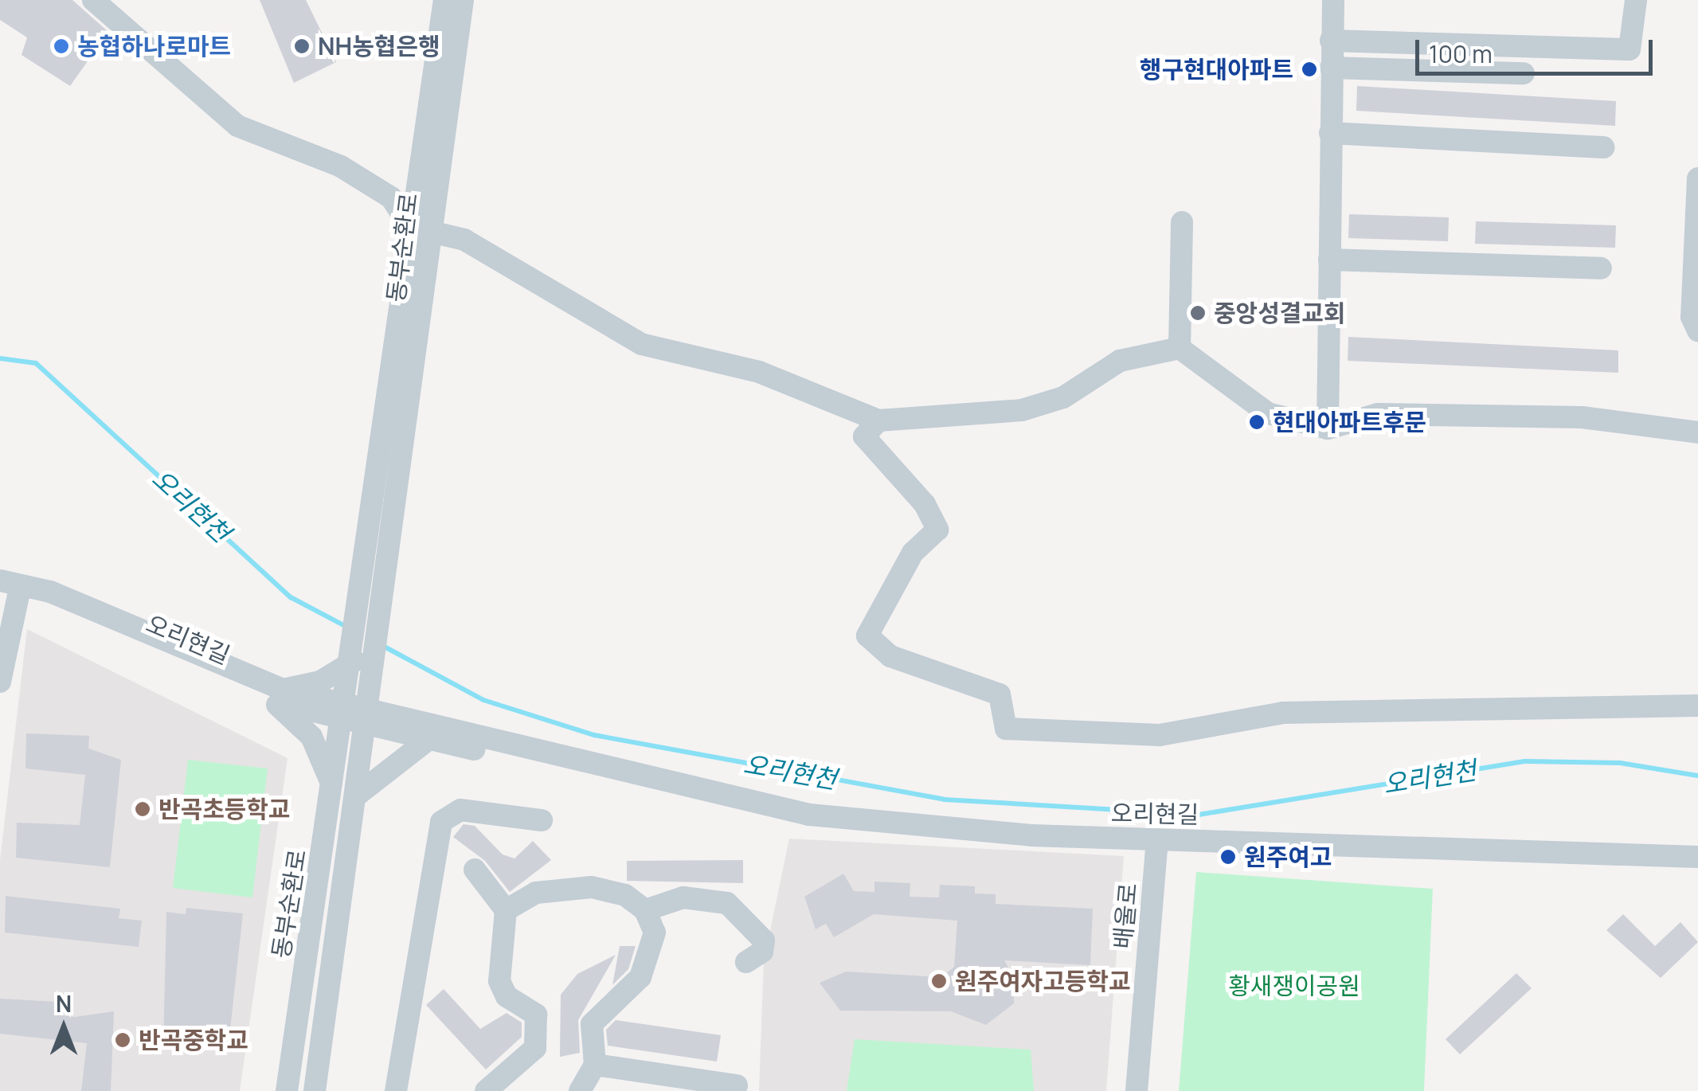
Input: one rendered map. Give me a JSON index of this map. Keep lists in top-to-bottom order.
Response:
{
  "streets": {
    "street": ["동부순환로", "오리현길", "배울로"]
  },
  "crossings": [
    ["동부순환로", "오리현길"],
    ["오리현길", "배울로"]
  ],
  "water": ["오리현천"],
  "parks": ["황새쟁이공원"],
  "places": [
    "농협하나로마트",
    "NH농협은행",
    "행구현대아파트",
    "중앙성결교회",
    "현대아파트후문",
    "반곡초등학교",
    "원주여고",
    "원주여자고등학교",
    "반곡중학교"
  ],
  "scale_bar": "100 m",
  "north": "top"
}
